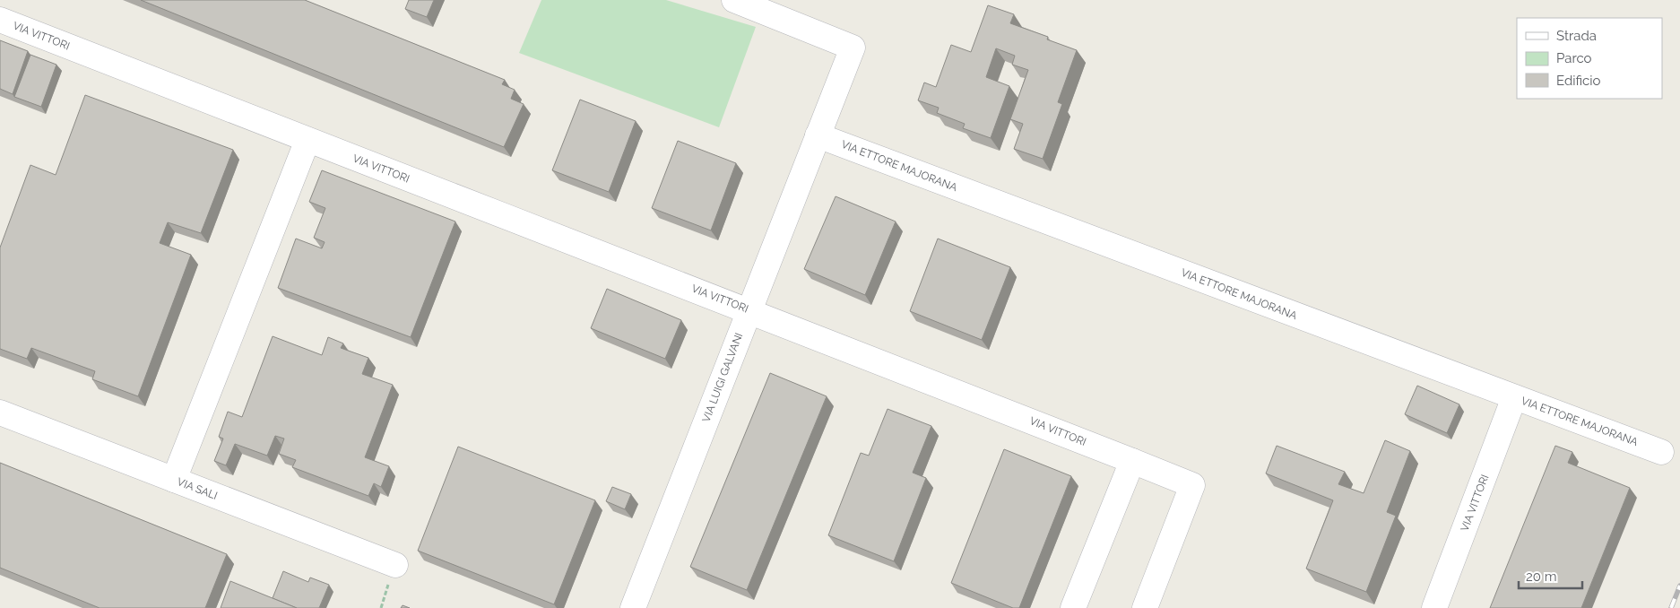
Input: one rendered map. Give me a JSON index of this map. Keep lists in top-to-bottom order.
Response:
{
  "streets": {
    "street": [
      "VIA VITTORI",
      "VIA ETTORE MAJORANA",
      "VIA LUIGI GALVANI",
      "VIA SALI"
    ]
  },
  "crossings": [
    ["VIA VITTORI", "VIA ETTORE MAJORANA"],
    ["VIA VITTORI", "VIA LUIGI GALVANI"],
    ["VIA ETTORE MAJORANA", "VIA LUIGI GALVANI"]
  ],
  "legend": ["Strada", "Parco", "Edificio"],
  "scale_bar": "20 m"
}
